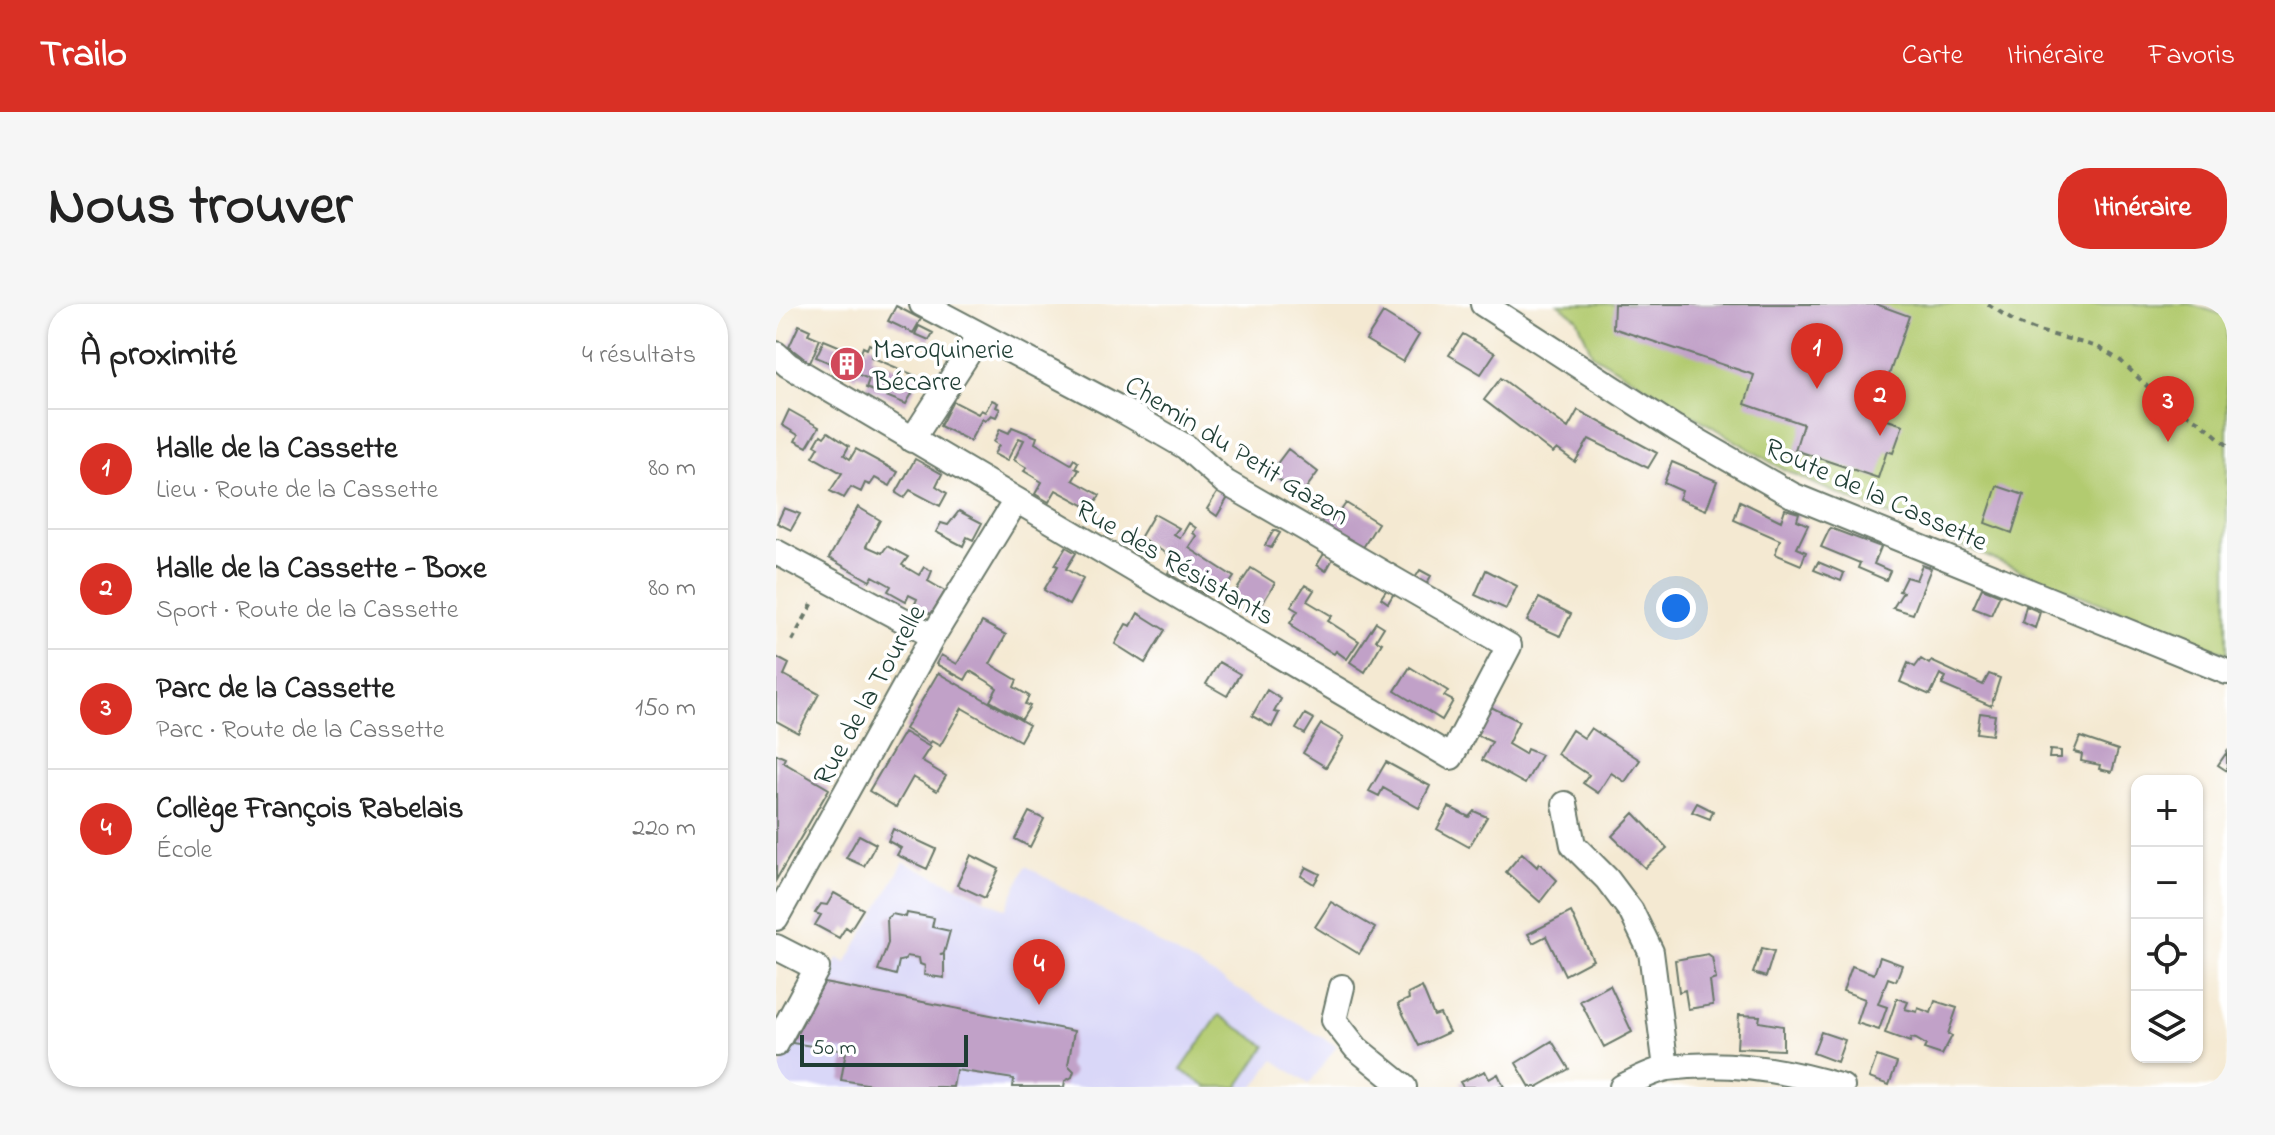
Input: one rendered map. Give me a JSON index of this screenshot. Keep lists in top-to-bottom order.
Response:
{
  "streets": {
    "street": [
      "Chemin du Petit Gazon",
      "Route de la Cassette",
      "Rue des Résistants",
      "Rue de la Tourelle"
    ]
  },
  "crossings": [
    ["Chemin du Petit Gazon", "Rue des Résistants"],
    ["Rue des Résistants", "Rue de la Tourelle"]
  ],
  "places": {
    "building": ["Maroquinerie Bécarre"]
  },
  "scale_bar": "50 m",
  "page": {
    "header": "Trailo",
    "nav": ["Carte", "Itinéraire", "Favoris"],
    "title": "Nous trouver",
    "buttons": "Itinéraire",
    "heading": ["À proximité", "4 résultats"],
    "pins": [
      "1",
      "2",
      "3",
      "4"
    ],
    "list": [
      {
        "mark": "1",
        "name": "Halle de la Cassette",
        "note": "Lieu · Route de la Cassette",
        "value": "80 m"
      },
      {
        "mark": "2",
        "name": "Halle de la Cassette - Boxe",
        "note": "Sport · Route de la Cassette",
        "value": "80 m"
      },
      {
        "mark": "3",
        "name": "Parc de la Cassette",
        "note": "Parc · Route de la Cassette",
        "value": "150 m"
      },
      {
        "mark": "4",
        "name": "Collège François Rabelais",
        "note": "École",
        "value": "220 m"
      }
    ],
    "map_buttons": ["+", "−"],
    "scale": "50 m"
  }
}
